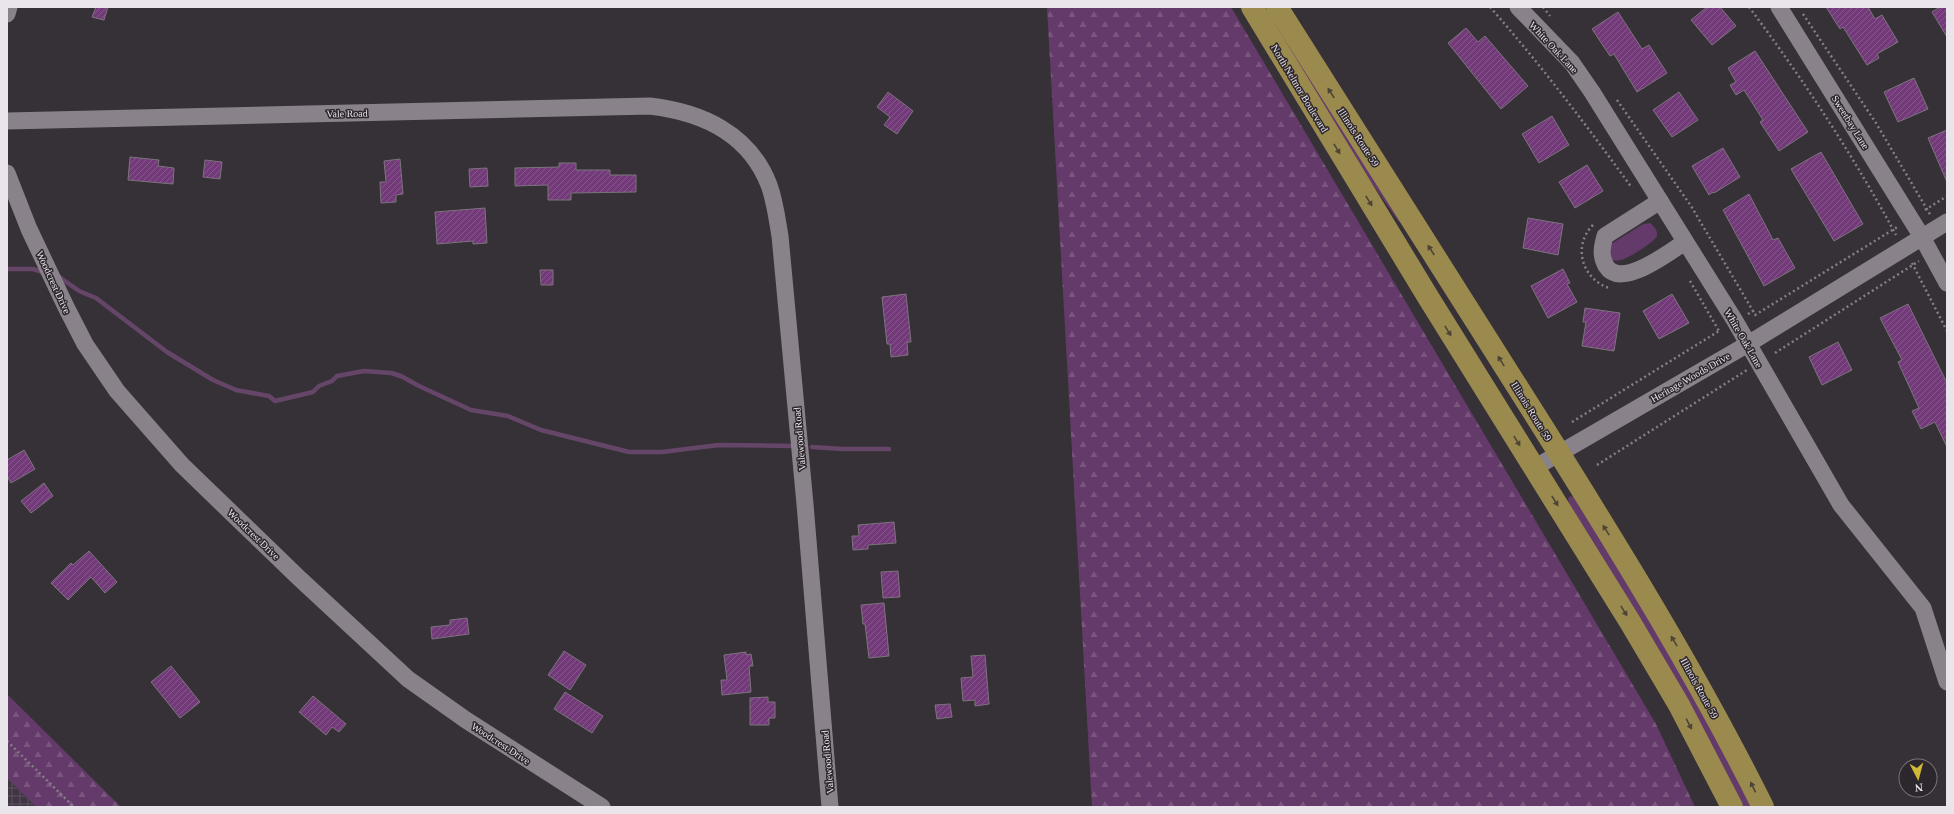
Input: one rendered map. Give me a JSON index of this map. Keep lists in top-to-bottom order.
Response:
{
  "streets": {
    "main road": ["North Neltnor Boulevard", "Illinois Route 59"],
    "street": [
      "White Oak Lane",
      "Vale Road",
      "Sweetbay Lane",
      "Woodcrest Drive",
      "Heritage Woods Drive",
      "Valewood Road"
    ]
  },
  "crossings": [
    ["White Oak Lane", "Heritage Woods Drive"],
    ["North Neltnor Boulevard", "Heritage Woods Drive"],
    ["Vale Road", "Valewood Road"],
    ["Sweetbay Lane", "Heritage Woods Drive"],
    ["Illinois Route 59", "Heritage Woods Drive"]
  ],
  "one_way": ["North Neltnor Boulevard"],
  "north": "bottom"
}
